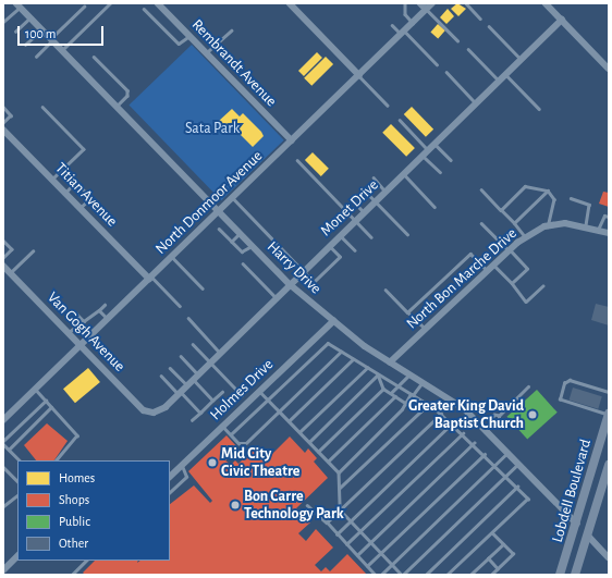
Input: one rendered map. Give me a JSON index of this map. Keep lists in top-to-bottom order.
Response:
{
  "streets": {
    "main road": ["Lobdell Boulevard"],
    "street": [
      "Rembrandt Avenue",
      "Titian Avenue",
      "North Donmoor Avenue",
      "Monet Drive",
      "Harry Drive",
      "North Bon Marche Drive",
      "Van Gogh Avenue",
      "Holmes Drive"
    ]
  },
  "crossings": [
    ["Rembrandt Avenue", "North Donmoor Avenue"],
    ["Titian Avenue", "North Donmoor Avenue"],
    ["North Donmoor Avenue", "Harry Drive"],
    ["North Donmoor Avenue", "Van Gogh Avenue"],
    ["Monet Drive", "Harry Drive"],
    ["Monet Drive", "Van Gogh Avenue"],
    ["Harry Drive", "North Bon Marche Drive"],
    ["Harry Drive", "Holmes Drive"],
    ["Harry Drive", "Lobdell Boulevard"]
  ],
  "parks": ["Sata Park"],
  "places": ["Greater King David Baptist Church", "Mid City Civic Theatre", "Bon Carre Technology Park"],
  "legend": [
    "Homes",
    "Shops",
    "Public",
    "Other"
  ],
  "scale_bar": "100 m"
}
